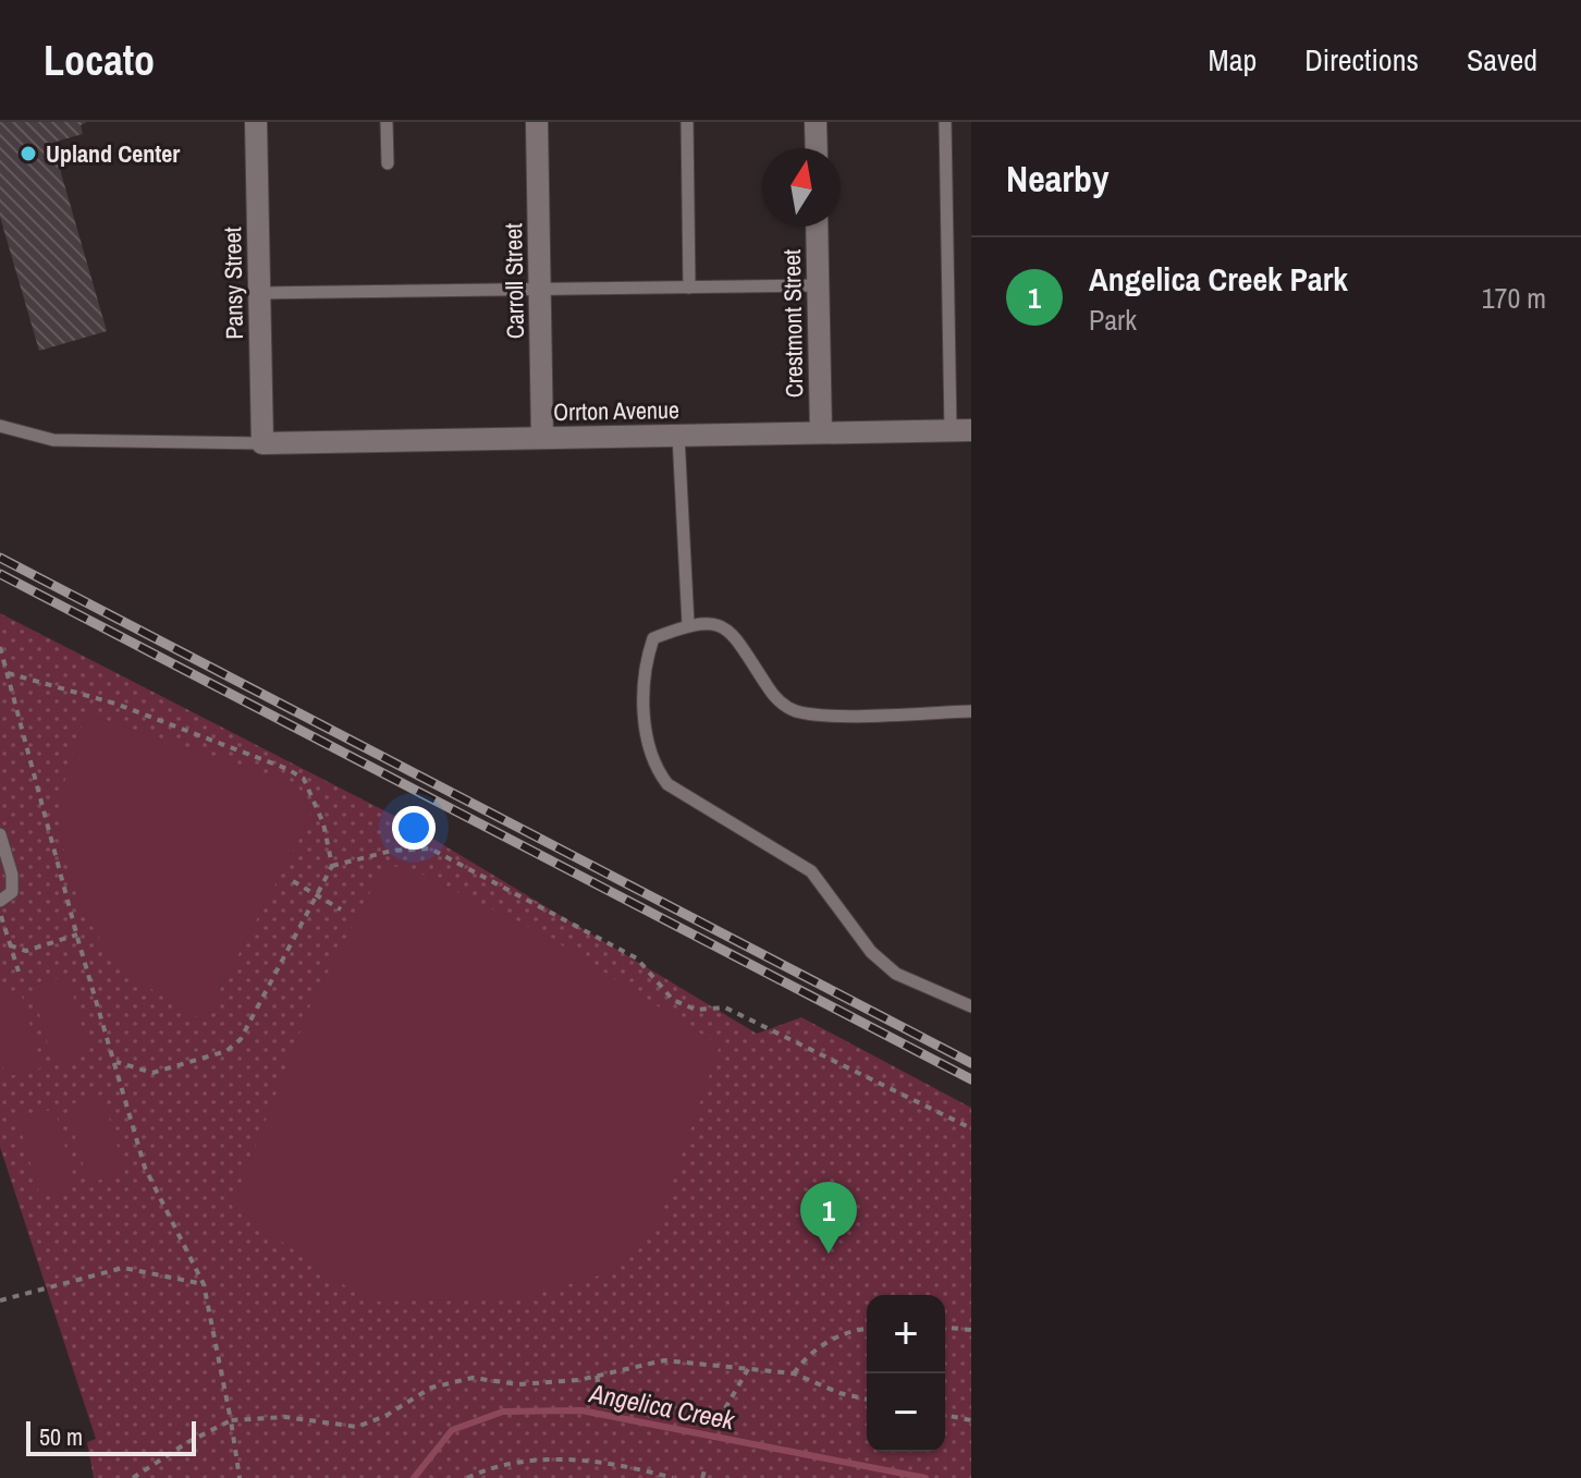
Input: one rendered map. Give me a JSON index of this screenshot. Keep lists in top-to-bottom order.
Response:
{
  "streets": {
    "street": [
      "Carroll Street",
      "Pansy Street",
      "Crestmont Street",
      "Orrton Avenue"
    ]
  },
  "crossings": [
    ["Carroll Street", "Orrton Avenue"],
    ["Pansy Street", "Orrton Avenue"],
    ["Crestmont Street", "Orrton Avenue"]
  ],
  "water": ["Angelica Creek"],
  "places": ["Upland Center"],
  "scale_bar": "50 m",
  "north": "top",
  "page": {
    "header": "Locato",
    "nav": ["Map", "Directions", "Saved"],
    "heading": "Nearby",
    "list": [
      {
        "mark": "1",
        "name": "Angelica Creek Park",
        "note": "Park",
        "value": "170 m"
      }
    ],
    "pins": "1",
    "map_buttons": ["+", "−"],
    "scale": "50 m"
  }
}
